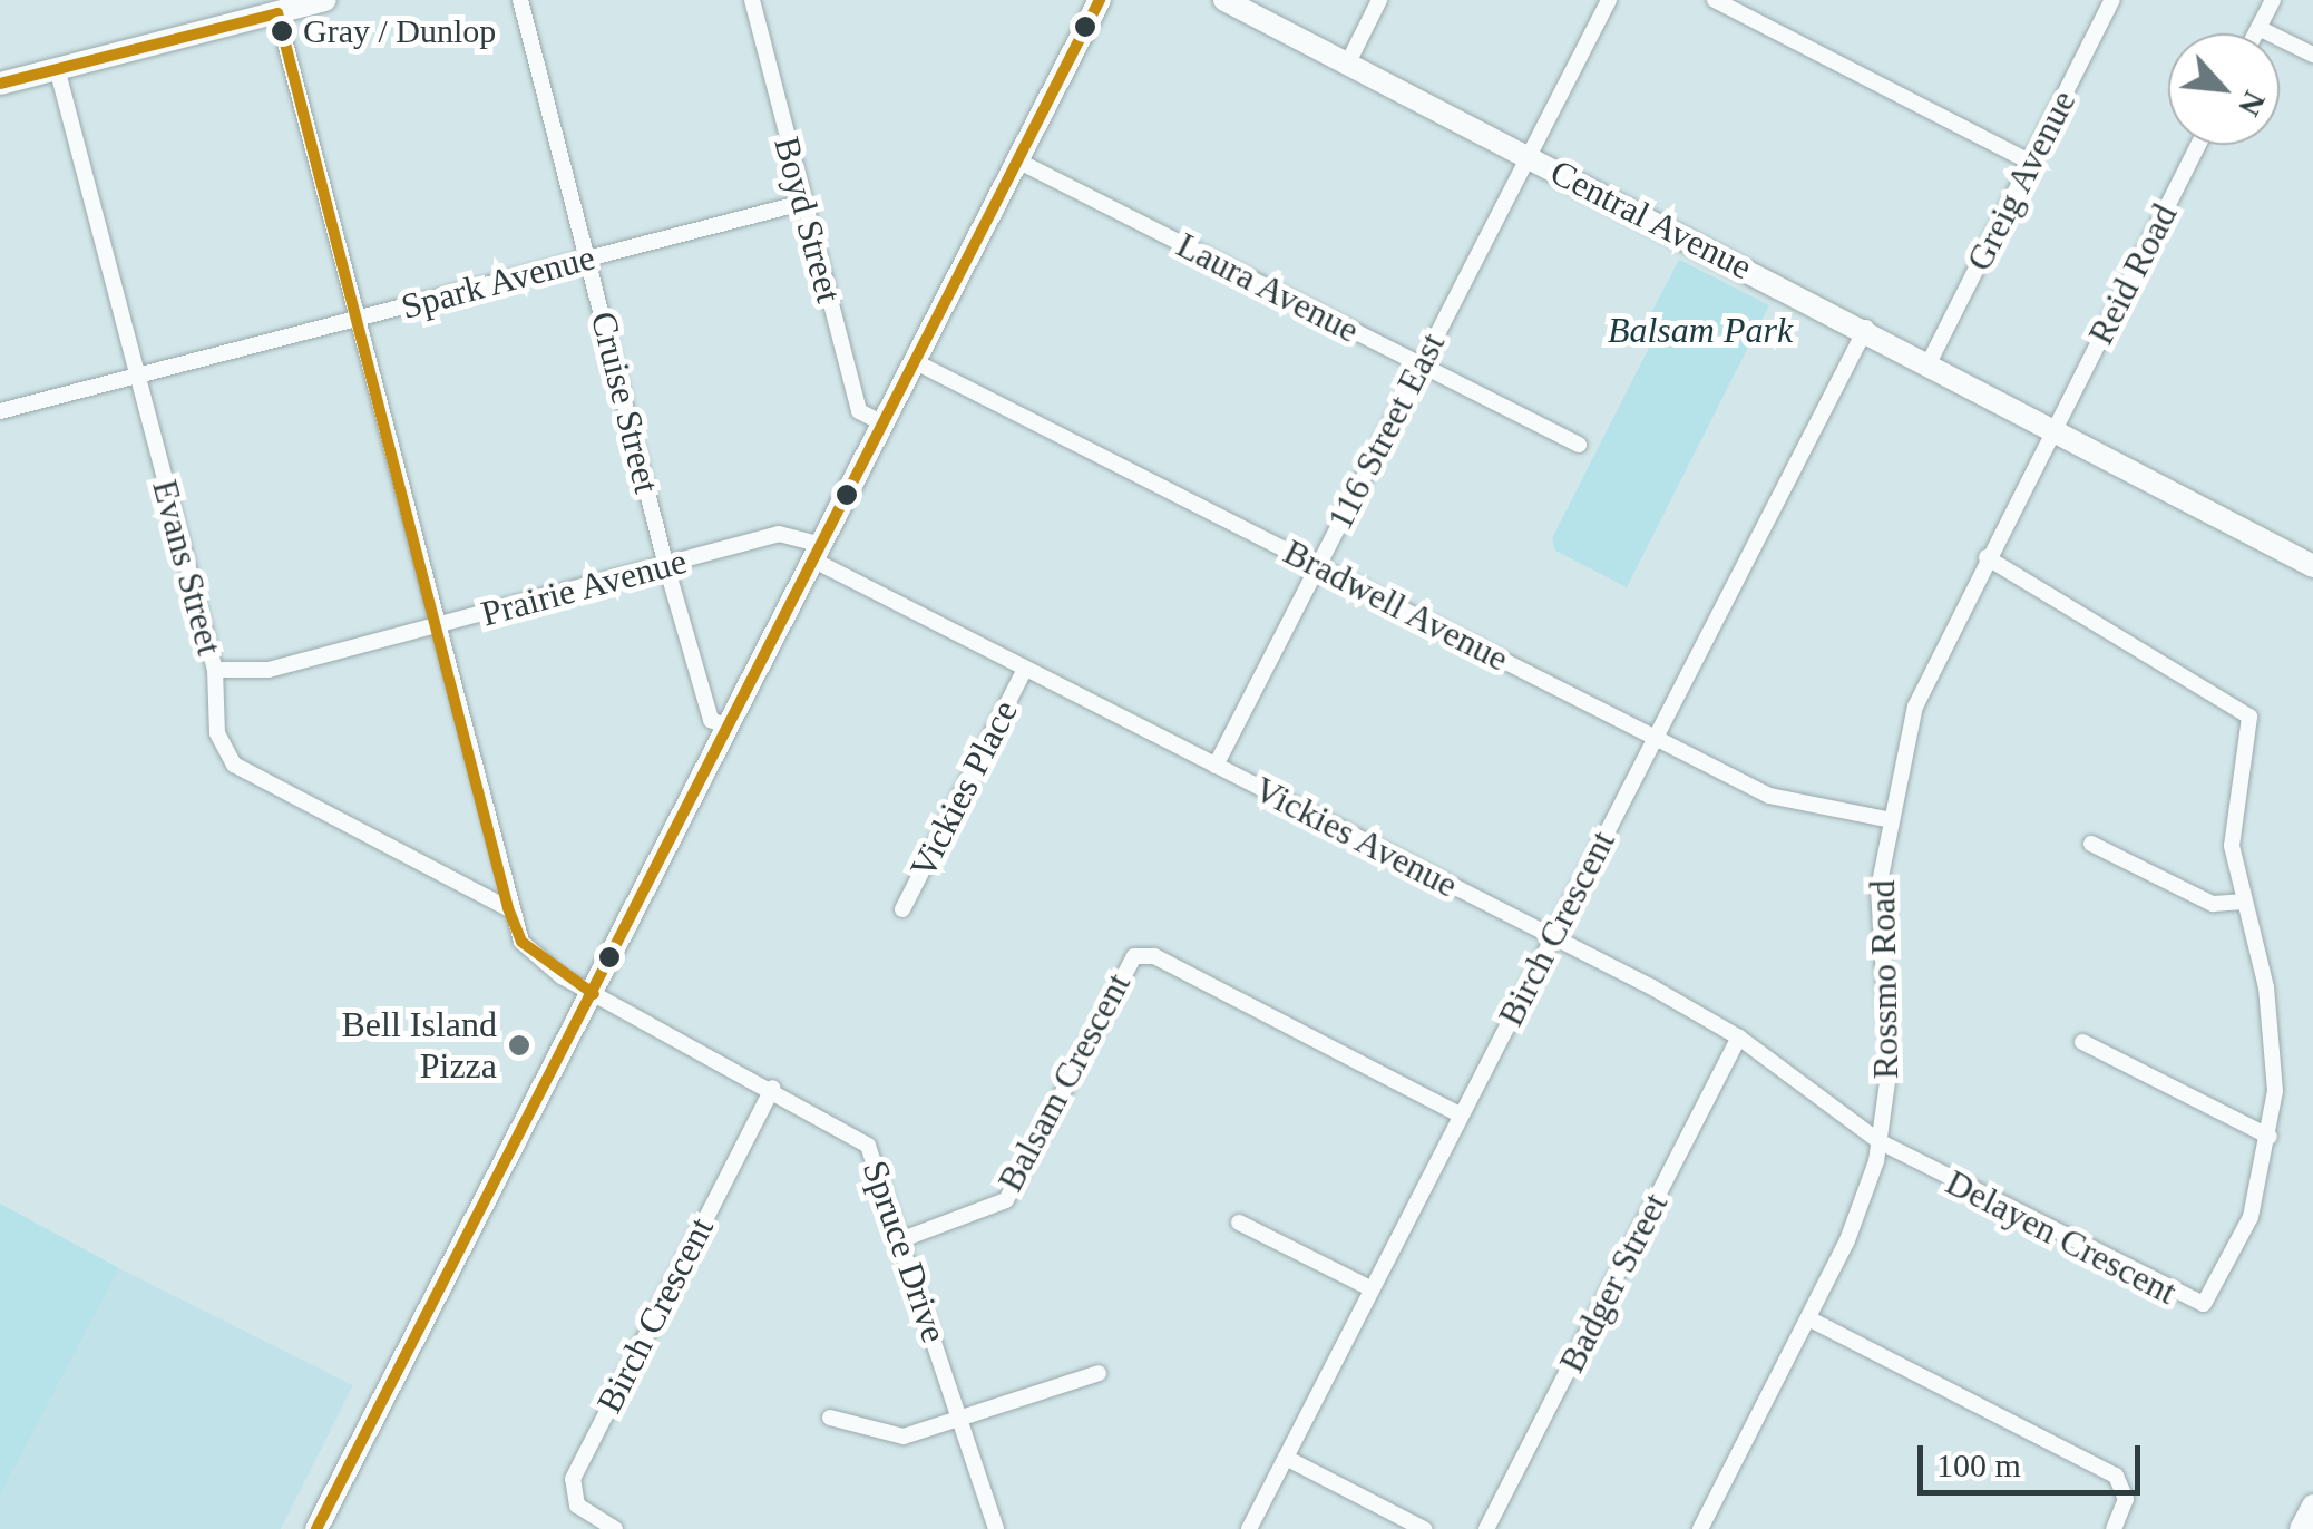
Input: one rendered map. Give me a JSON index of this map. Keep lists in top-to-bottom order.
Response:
{
  "streets": {
    "street": [
      "Greig Avenue",
      "Boyd Street",
      "Central Avenue",
      "Reid Road",
      "Spark Avenue",
      "Laura Avenue",
      "Cruise Street",
      "116 Street East",
      "Evans Street",
      "Prairie Avenue",
      "Bradwell Avenue",
      "Vickies Place",
      "Vickies Avenue",
      "Birch Crescent",
      "Rossmo Road",
      "Balsam Crescent",
      "Delayen Crescent",
      "Spruce Drive",
      "Badger Street"
    ]
  },
  "crossings": [
    ["Greig Avenue", "Central Avenue"],
    ["Boyd Street", "Spark Avenue"],
    ["Central Avenue", "Reid Road"],
    ["Central Avenue", "116 Street East"],
    ["Central Avenue", "Birch Crescent"],
    ["Central Avenue", "Rossmo Road"],
    ["Reid Road", "Rossmo Road"],
    ["Spark Avenue", "Cruise Street"],
    ["Spark Avenue", "Evans Street"],
    ["Laura Avenue", "116 Street East"],
    ["Cruise Street", "Prairie Avenue"],
    ["116 Street East", "Bradwell Avenue"],
    ["116 Street East", "Vickies Avenue"],
    ["Evans Street", "Prairie Avenue"],
    ["Evans Street", "Spruce Drive"],
    ["Prairie Avenue", "Vickies Avenue"],
    ["Bradwell Avenue", "Birch Crescent"],
    ["Bradwell Avenue", "Rossmo Road"],
    ["Vickies Place", "Vickies Avenue"],
    ["Vickies Avenue", "Birch Crescent"],
    ["Vickies Avenue", "Rossmo Road"],
    ["Vickies Avenue", "Delayen Crescent"],
    ["Vickies Avenue", "Badger Street"],
    ["Birch Crescent", "Balsam Crescent"],
    ["Birch Crescent", "Spruce Drive"],
    ["Rossmo Road", "Delayen Crescent"],
    ["Balsam Crescent", "Spruce Drive"]
  ],
  "parks": ["Balsam Park"],
  "places": ["Gray / Dunlop", "Bell Island Pizza"],
  "scale_bar": "100 m",
  "north": "bottom right"
}
